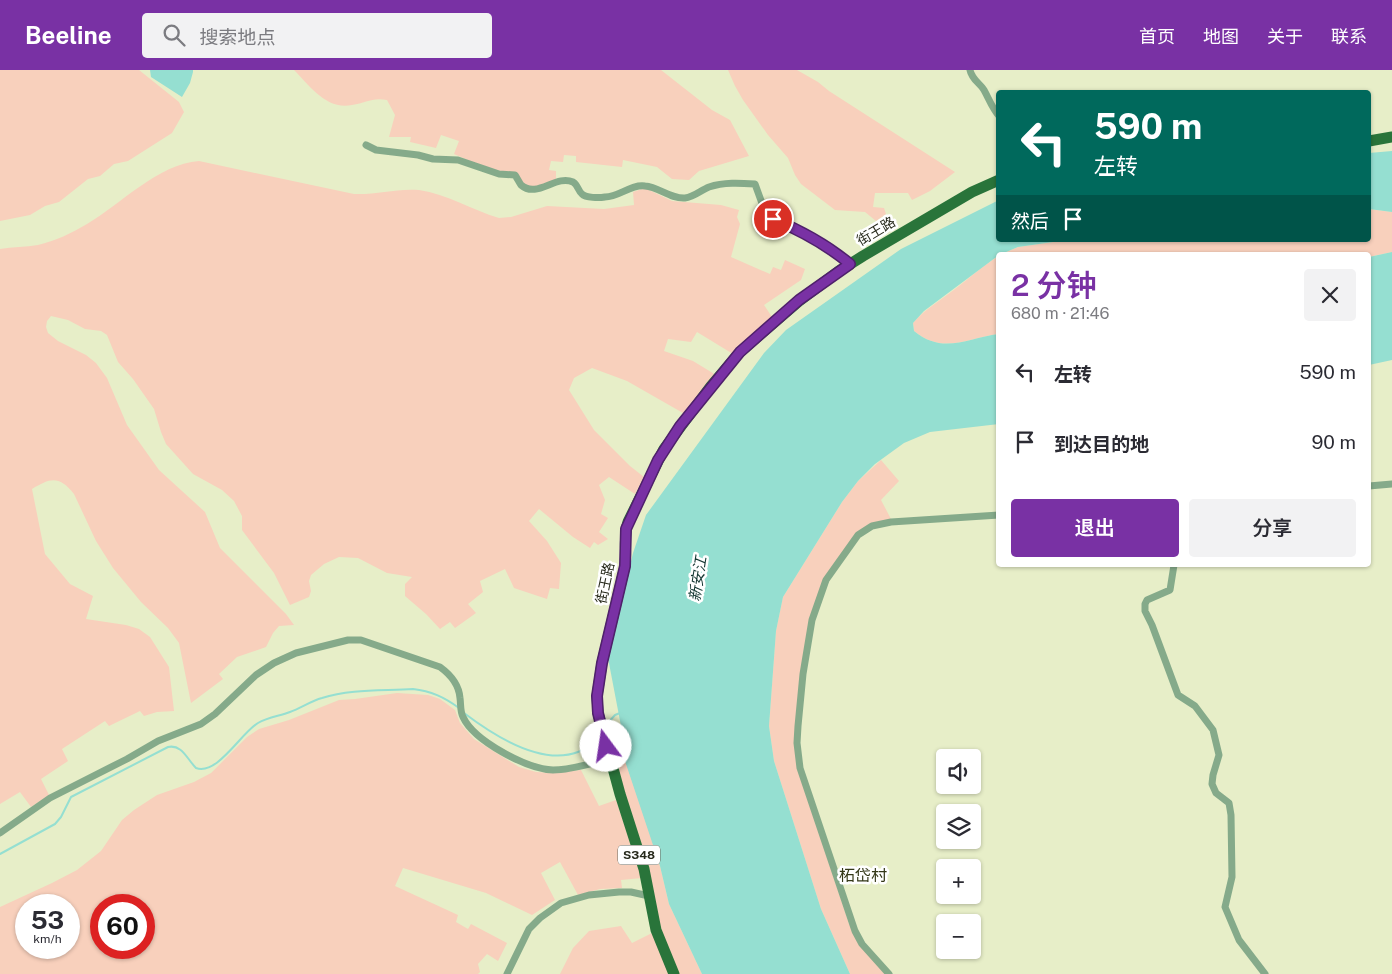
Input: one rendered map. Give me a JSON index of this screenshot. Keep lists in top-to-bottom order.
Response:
{
  "streets": {
    "main road": ["街王路", "S348"]
  },
  "districts": ["柘岱村"],
  "water": ["新安江"],
  "page": {
    "header": "Beeline",
    "search": "搜索地点",
    "nav": [
      "首页",
      "地图",
      "关于",
      "联系"
    ],
    "turn": ["590 m", "左转"],
    "then": "然后",
    "heading": ["2 分钟", "680 m · 21:46"],
    "list": [
      {
        "name": "左转",
        "value": "590 m"
      },
      {
        "name": "到达目的地",
        "value": "90 m"
      }
    ],
    "buttons": ["退出", "分享"],
    "map_buttons": ["+", "−"],
    "speed": "53 km/h",
    "limit": "60"
  }
}
